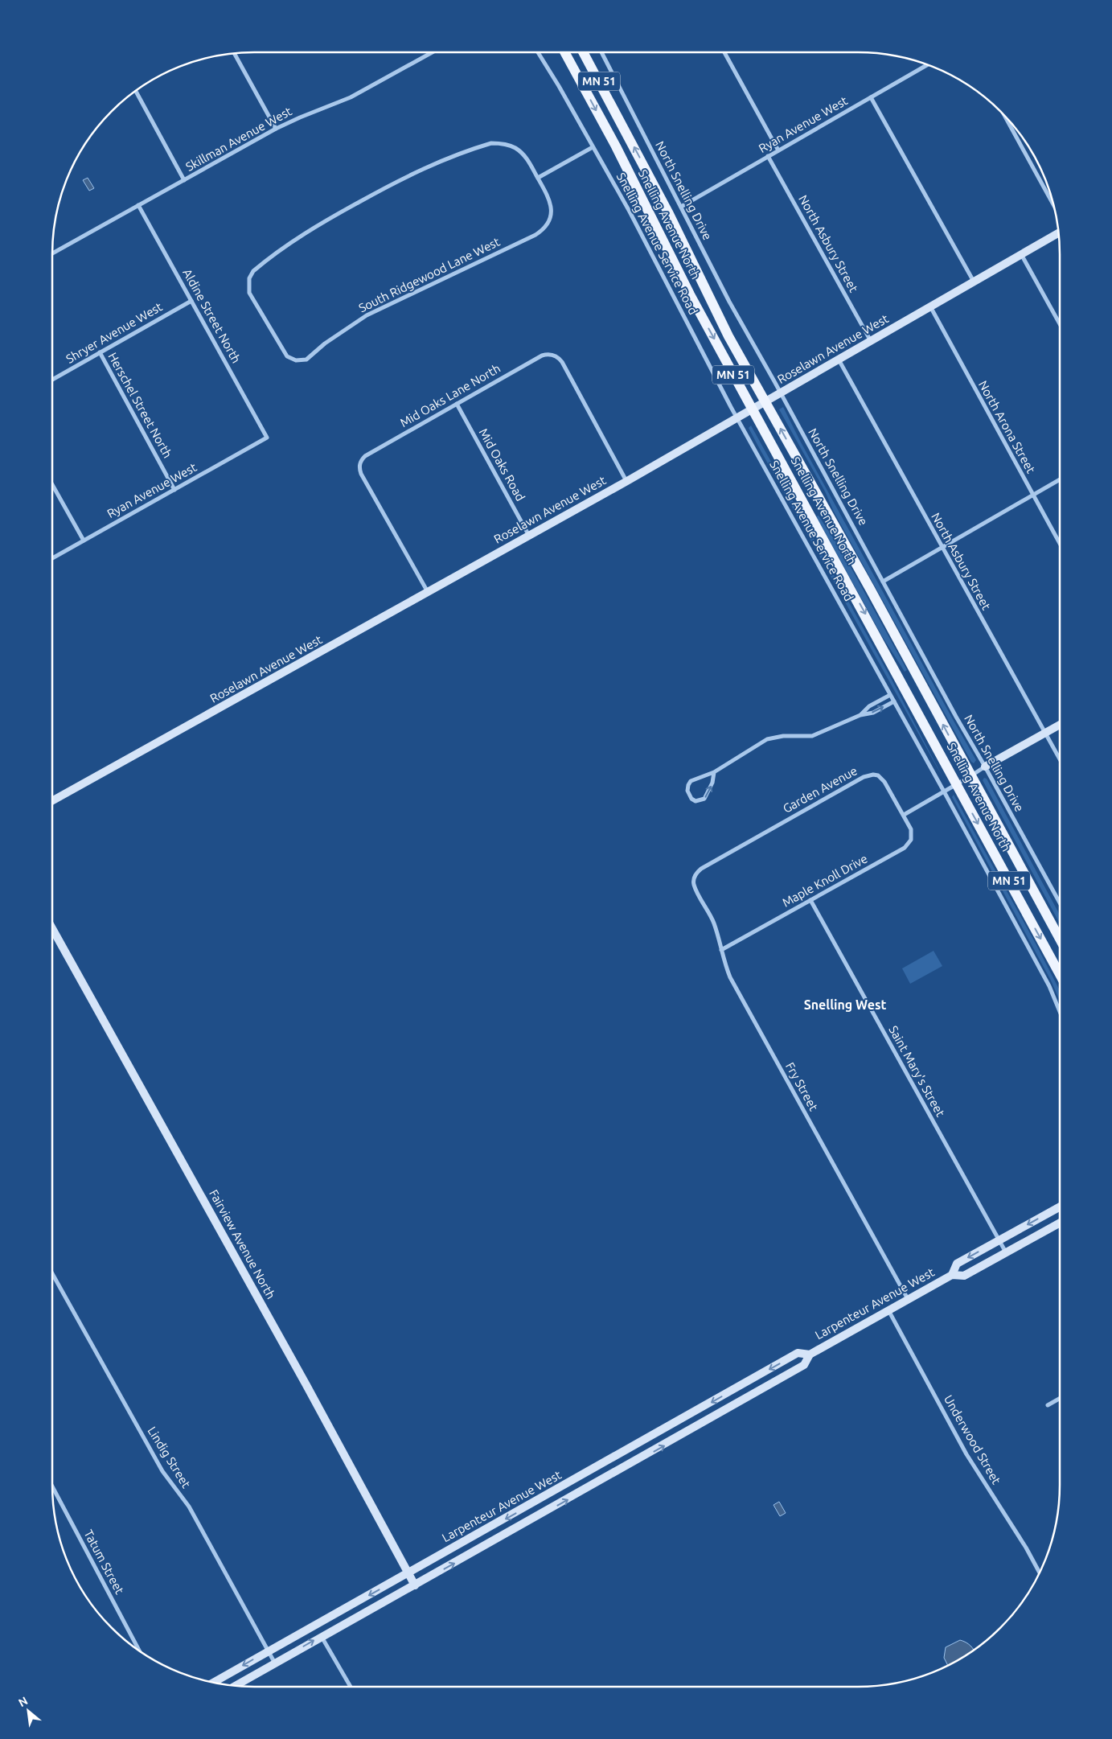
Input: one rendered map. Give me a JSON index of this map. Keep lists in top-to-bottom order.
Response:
{
  "streets": {
    "main road": ["MN 51", "Snelling Avenue North"],
    "street": [
      "Ryan Avenue West",
      "Skillman Avenue West",
      "North Snelling Drive",
      "Snelling Avenue Service Road",
      "North Asbury Street",
      "South Ridgewood Lane West",
      "Aldine Street North",
      "Shryer Avenue West",
      "Roselawn Avenue West",
      "Mid Oaks Lane North",
      "Herschel Street North",
      "North Arona Street",
      "Mid Oaks Road",
      "Garden Avenue",
      "Maple Knoll Drive",
      "Saint Mary's Street",
      "Fry Street",
      "Fairview Avenue North",
      "Larpenteur Avenue West",
      "Underwood Street",
      "Lindig Street",
      "Tatum Street"
    ]
  },
  "crossings": [
    ["Ryan Avenue West", "North Snelling Drive"],
    ["Ryan Avenue West", "North Asbury Street"],
    ["Ryan Avenue West", "Aldine Street North"],
    ["Ryan Avenue West", "Herschel Street North"],
    ["Skillman Avenue West", "Aldine Street North"],
    ["North Snelling Drive", "Roselawn Avenue West"],
    ["Snelling Avenue North", "Roselawn Avenue West"],
    ["Snelling Avenue Service Road", "Roselawn Avenue West"],
    ["North Asbury Street", "Roselawn Avenue West"],
    ["Aldine Street North", "Shryer Avenue West"],
    ["Shryer Avenue West", "Herschel Street North"],
    ["Roselawn Avenue West", "Mid Oaks Lane North"],
    ["Roselawn Avenue West", "North Arona Street"],
    ["Roselawn Avenue West", "Mid Oaks Road"],
    ["Mid Oaks Lane North", "Mid Oaks Road"],
    ["Garden Avenue", "Maple Knoll Drive"],
    ["Garden Avenue", "Fry Street"],
    ["Maple Knoll Drive", "Saint Mary's Street"],
    ["Maple Knoll Drive", "Fry Street"],
    ["Saint Mary's Street", "Larpenteur Avenue West"],
    ["Fry Street", "Larpenteur Avenue West"],
    ["Fairview Avenue North", "Larpenteur Avenue West"],
    ["Larpenteur Avenue West", "Underwood Street"],
    ["Larpenteur Avenue West", "Lindig Street"]
  ],
  "districts": ["Snelling West"],
  "north": "top left"
}
